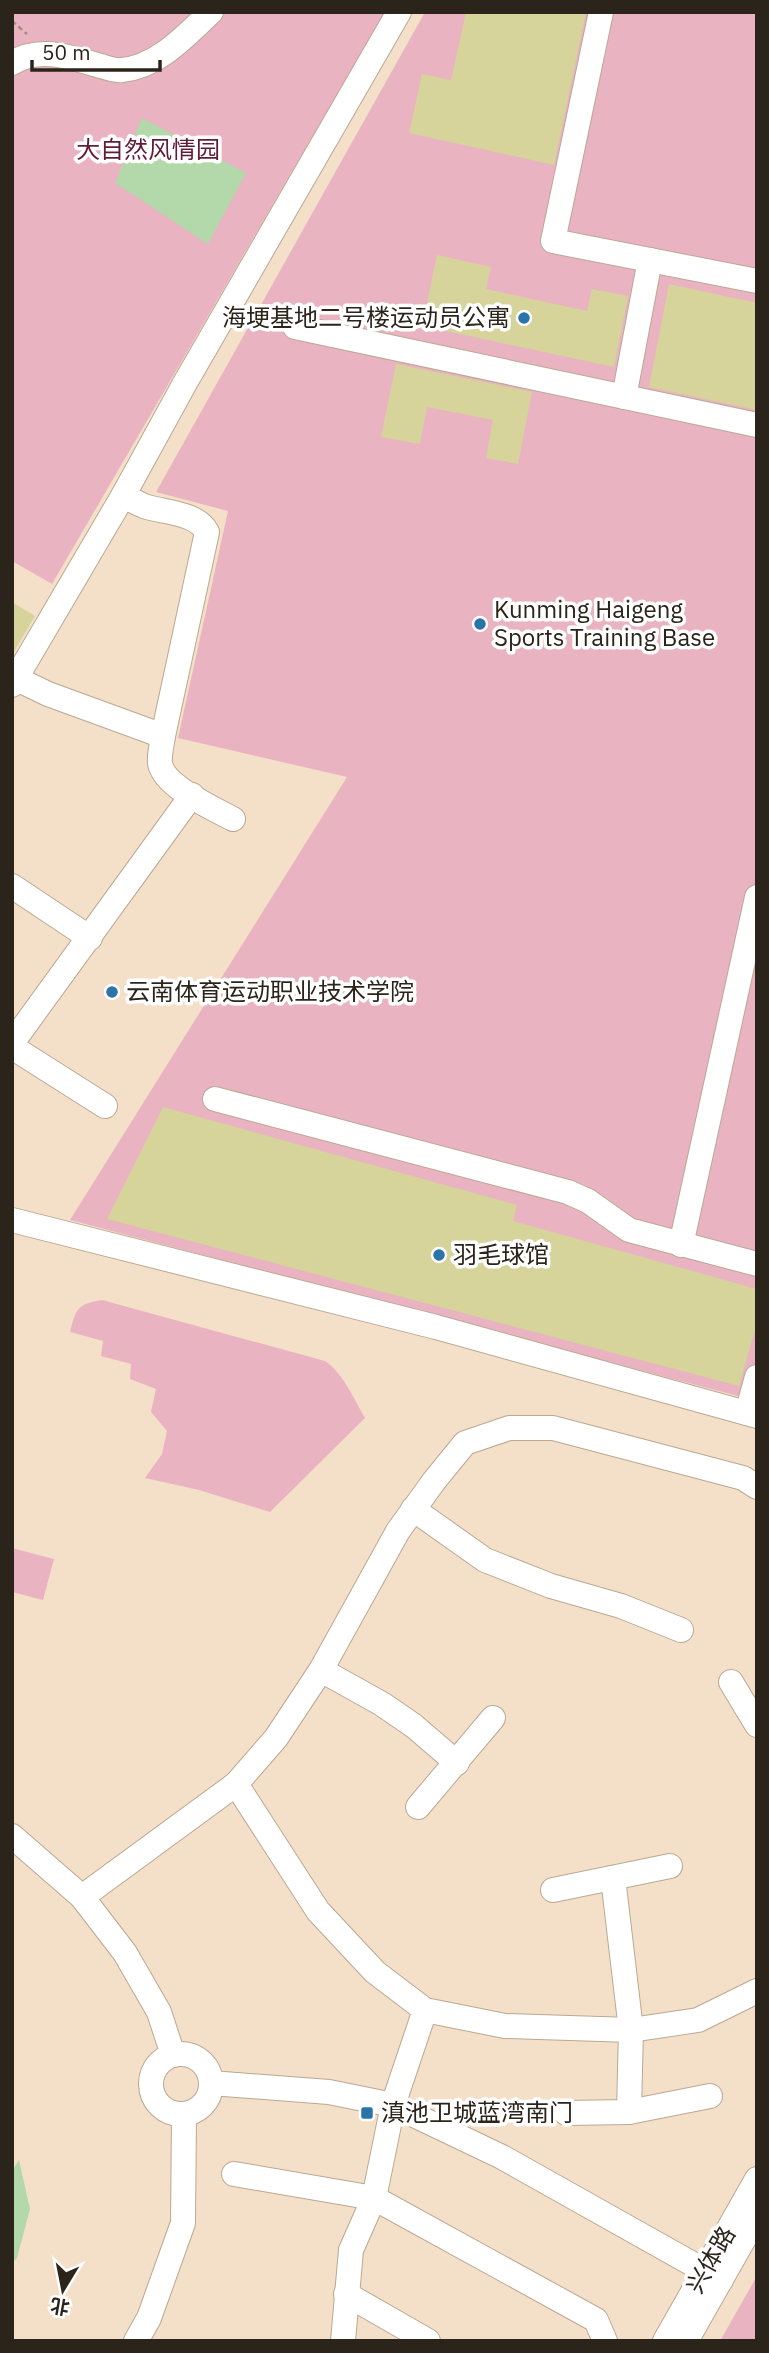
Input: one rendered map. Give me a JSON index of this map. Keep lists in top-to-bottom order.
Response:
{
  "streets": {
    "street": ["兴体路"]
  },
  "parks": ["大自然风情园"],
  "places": {
    "other": [
      "海埂基地二号楼运动员公寓",
      "Kunming Haigeng Sports Training Base",
      "云南体育运动职业技术学院",
      "羽毛球馆"
    ],
    "transit": ["滇池卫城蓝湾南门"]
  },
  "scale_bar": "50 m",
  "north": "bottom"
}
